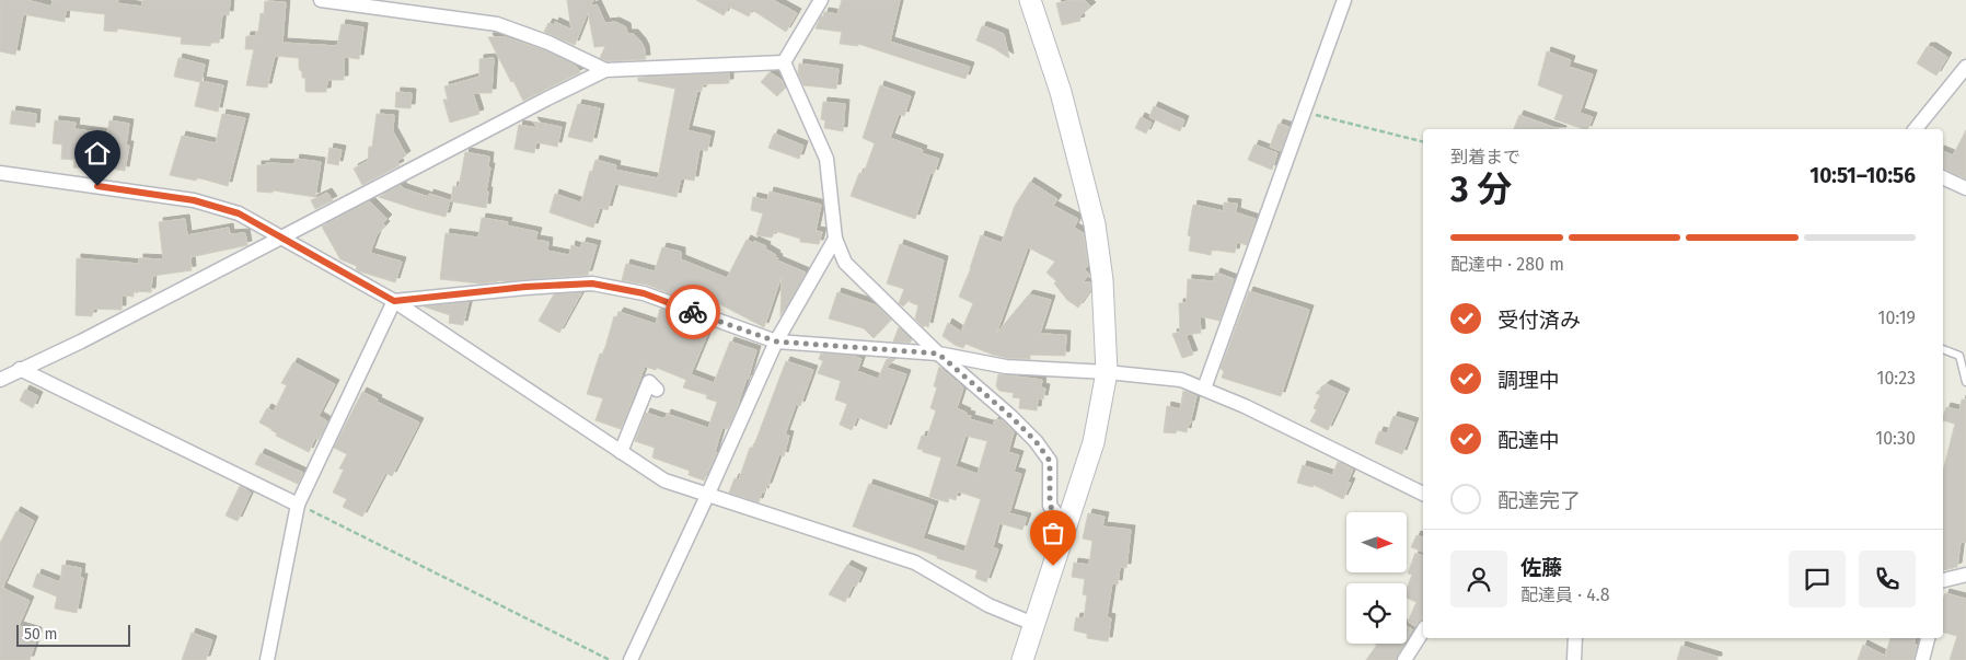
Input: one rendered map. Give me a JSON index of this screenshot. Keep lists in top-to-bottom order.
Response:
{
  "scale_bar": "50 m",
  "north": "right",
  "page": {
    "heading": ["3 分", "到着まで", "10:51–10:56"],
    "panel": ["佐藤", "配達員 · 4.8"],
    "bar": "配達中 · 280 m",
    "list": [
      ["受付済み", "10:19"],
      ["調理中", "10:23"],
      ["配達中", "10:30"],
      "配達完了"
    ],
    "scale": "50 m"
  }
}
